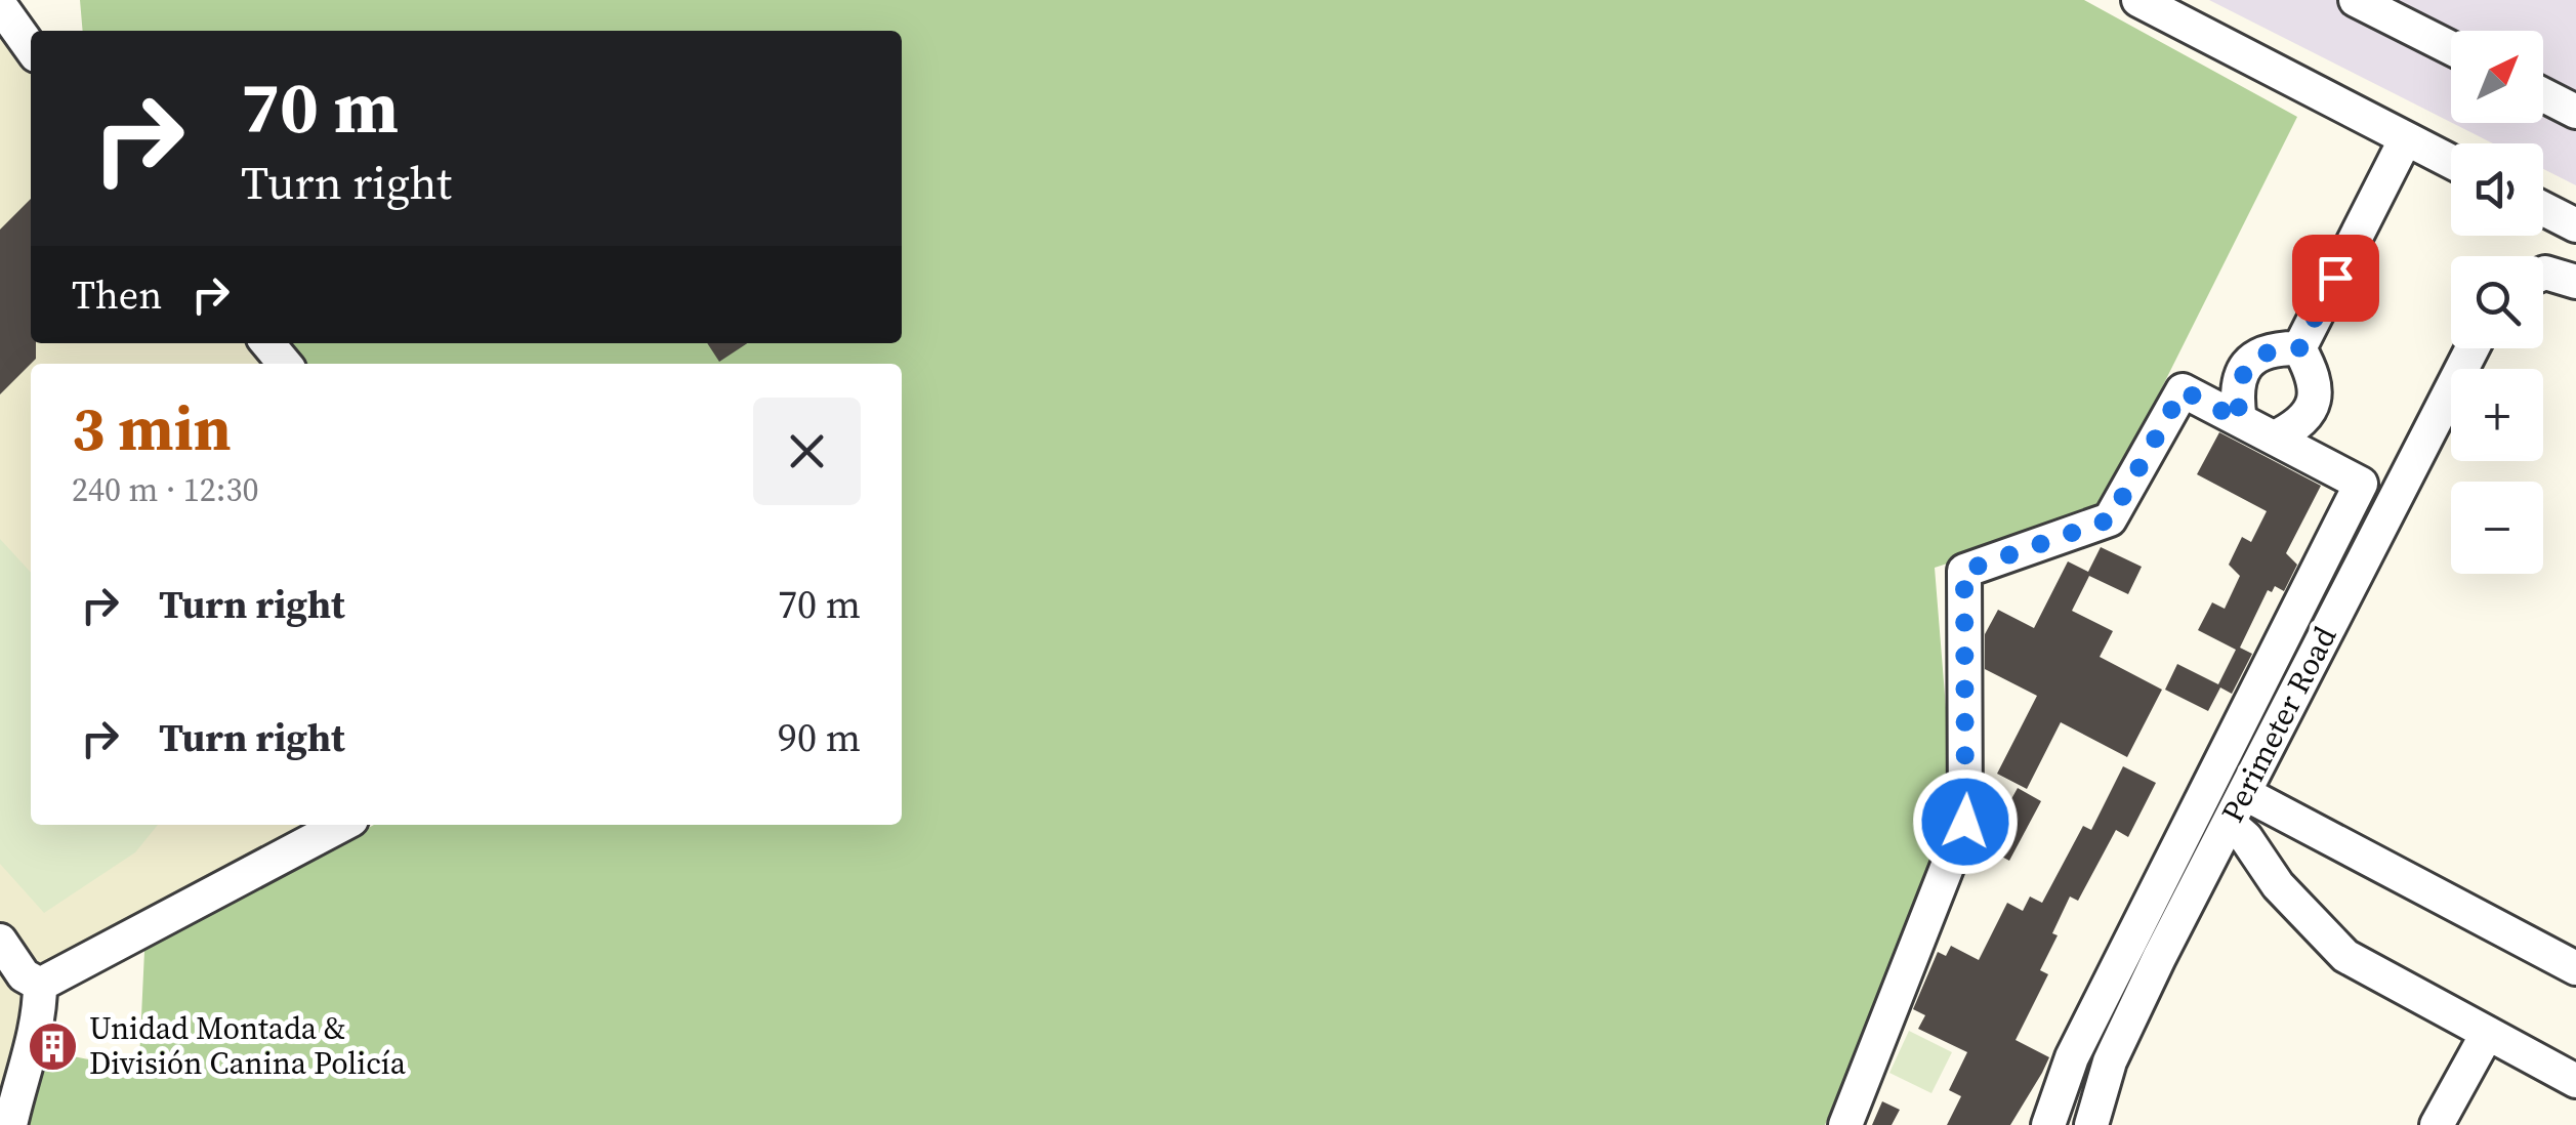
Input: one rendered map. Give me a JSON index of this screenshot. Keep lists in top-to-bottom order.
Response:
{
  "streets": {
    "street": ["Perimeter Road"]
  },
  "places": {
    "building": ["Unidad Montada & División Canina Policía"]
  },
  "north": "top right",
  "page": {
    "map_buttons": ["+", "−"],
    "turn": ["70 m", "Turn right"],
    "then": "Then",
    "heading": ["3 min", "240 m · 12:30"],
    "list": [
      {
        "name": "Turn right",
        "value": "70 m"
      },
      {
        "name": "Turn right",
        "value": "90 m"
      }
    ]
  }
}
